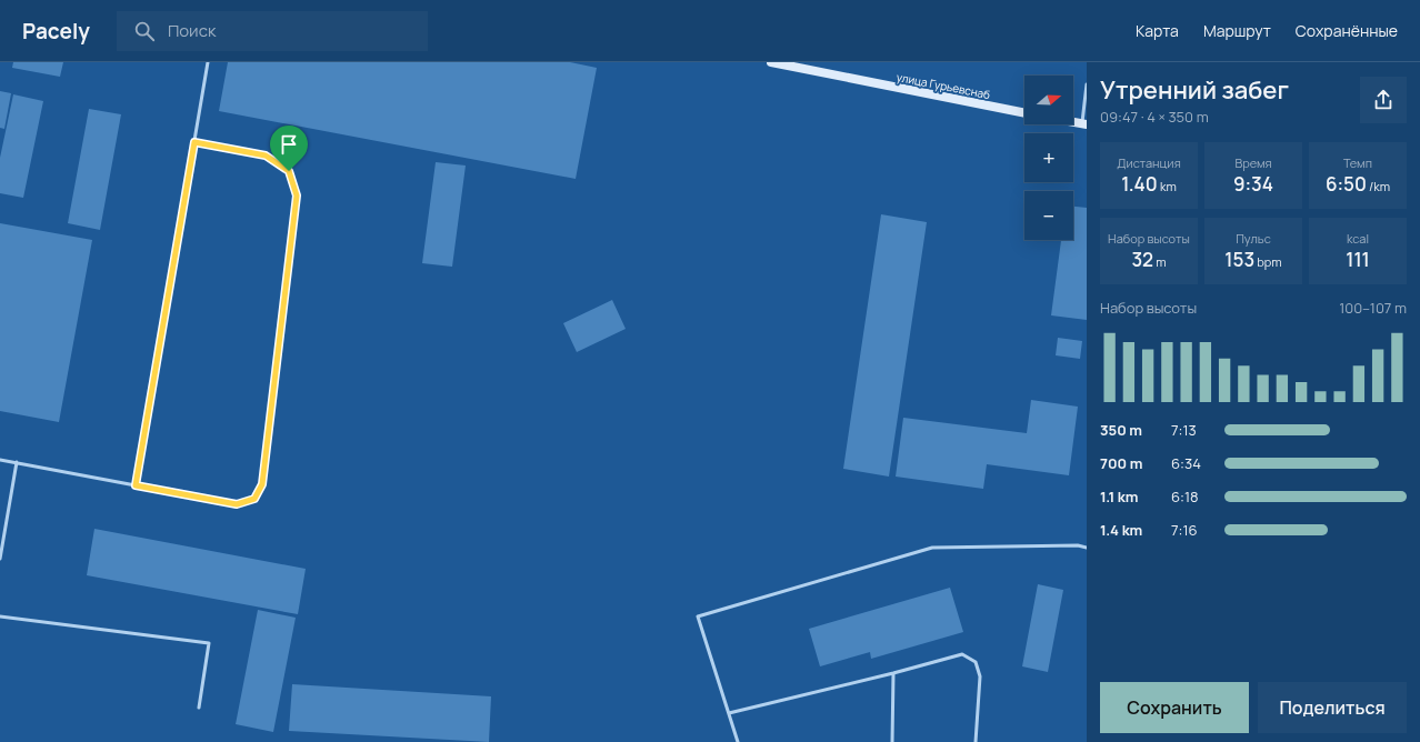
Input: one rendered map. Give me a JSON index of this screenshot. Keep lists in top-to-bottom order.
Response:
{
  "streets": {
    "street": ["улица Гурьевснаб"]
  },
  "north": "right",
  "page": {
    "header": "Pacely",
    "search": "Поиск",
    "nav": ["Карта", "Маршрут", "Сохранённые"],
    "heading": ["Утренний забег", "09:47 · 4 × 350 m"],
    "map_buttons": ["+", "−"],
    "stats": [
      ["Дистанция", "1.40 km"],
      ["Время", "9:34"],
      ["Темп", "6:50 /km"],
      ["Набор высоты", "32 m"],
      ["Пульс", "153 bpm"],
      ["kcal", "111"]
    ],
    "chart": ["Набор высоты", "100–107 m"],
    "list": [
      {
        "name": "350 m",
        "note": "7:13"
      },
      {
        "name": "700 m",
        "note": "6:34"
      },
      {
        "name": "1.1 km",
        "note": "6:18"
      },
      {
        "name": "1.4 km",
        "note": "7:16"
      }
    ],
    "buttons": ["Сохранить", "Поделиться"]
  }
}
